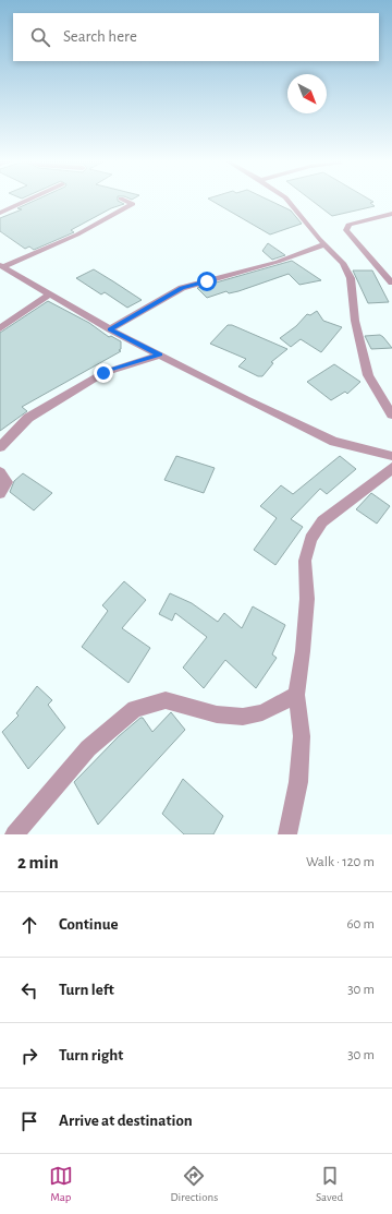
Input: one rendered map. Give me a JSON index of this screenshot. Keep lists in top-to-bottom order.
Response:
{
  "north": "bottom right",
  "page": {
    "search": "Search here",
    "heading": ["2 min", "Walk · 120 m"],
    "list": [
      ["Continue", "60 m"],
      ["Turn left", "30 m"],
      ["Turn right", "30 m"],
      "Arrive at destination"
    ],
    "nav": ["Map", "Directions", "Saved"]
  }
}
